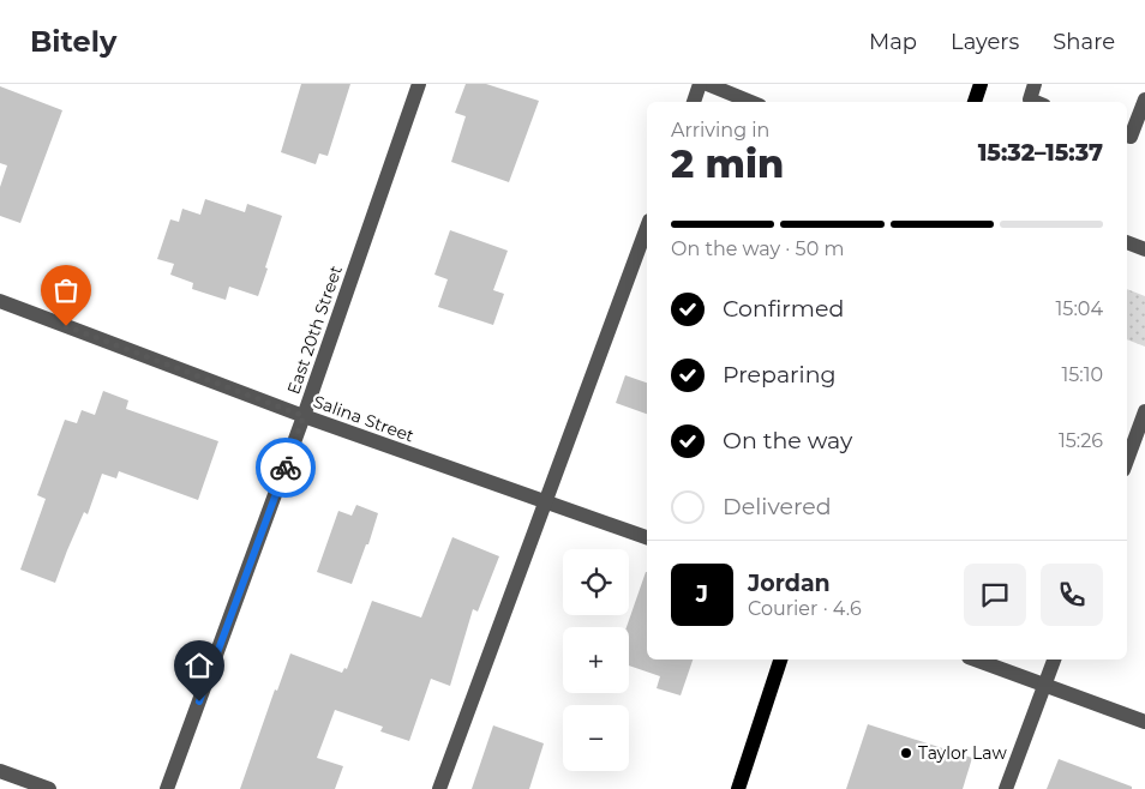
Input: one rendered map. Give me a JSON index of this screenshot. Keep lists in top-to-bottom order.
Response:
{
  "streets": {
    "street": ["East 20th Street", "Salina Street"]
  },
  "crossings": [
    ["East 20th Street", "Salina Street"]
  ],
  "places": ["Taylor Law"],
  "page": {
    "header": "Bitely",
    "nav": ["Map", "Layers", "Share"],
    "heading": ["2 min", "Arriving in", "15:32–15:37"],
    "panel": ["Jordan", "Courier · 4.6"],
    "bar": "On the way · 50 m",
    "list": [
      ["Confirmed", "15:04"],
      ["Preparing", "15:10"],
      ["On the way", "15:26"],
      "Delivered"
    ],
    "map_buttons": ["+", "−"],
    "round": "J"
  }
}
